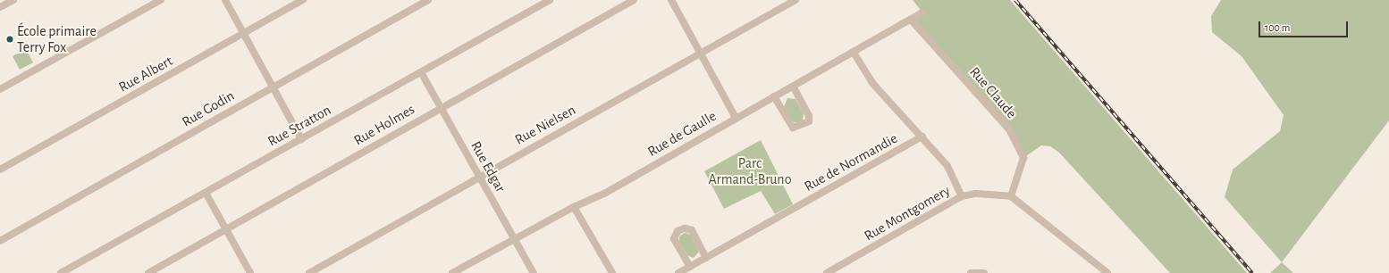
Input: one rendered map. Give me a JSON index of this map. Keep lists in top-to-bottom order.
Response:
{
  "streets": {
    "street": [
      "Rue Albert",
      "Rue Claude",
      "Rue Godin",
      "Rue Holmes",
      "Rue Nielsen",
      "Rue Stratton",
      "Rue de Gaulle",
      "Rue de Normandie",
      "Rue Edgar",
      "Rue Montgomery"
    ]
  },
  "crossings": [
    ["Rue Claude", "Rue de Gaulle"],
    ["Rue Claude", "Rue Montgomery"],
    ["Rue Holmes", "Rue Edgar"],
    ["Rue Nielsen", "Rue Edgar"],
    ["Rue Stratton", "Rue Edgar"],
    ["Rue de Gaulle", "Rue Edgar"]
  ],
  "parks": ["Parc Armand-Bruno"],
  "places": ["École primaire Terry Fox"],
  "scale_bar": "100 m"
}
